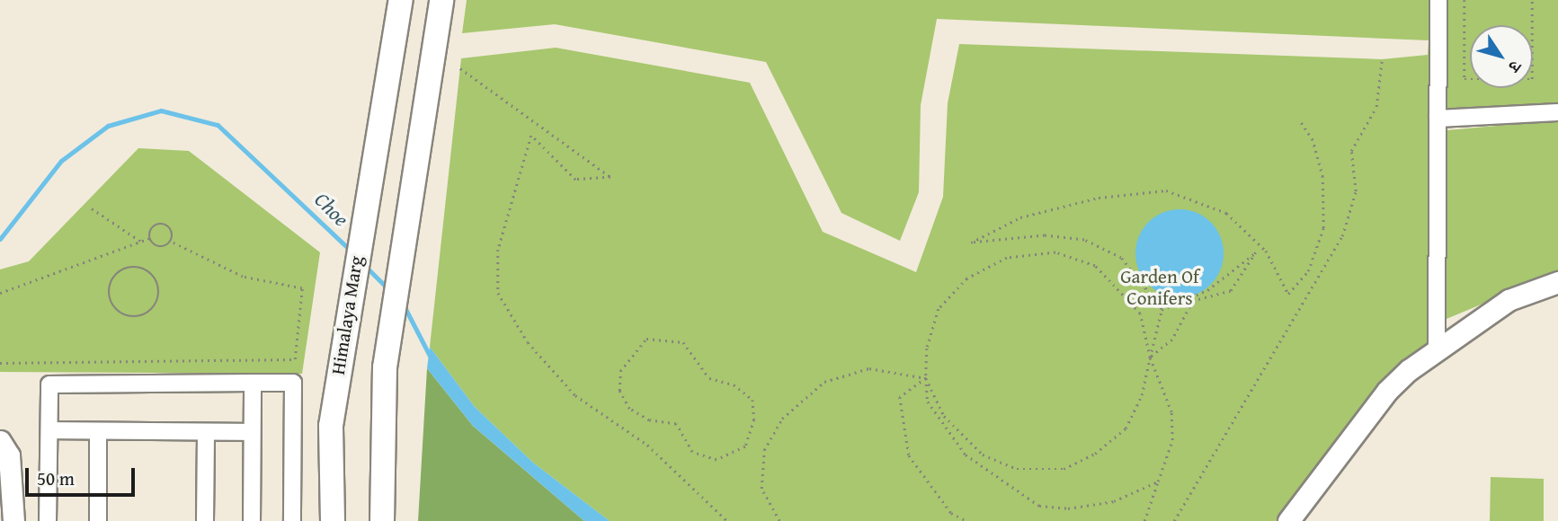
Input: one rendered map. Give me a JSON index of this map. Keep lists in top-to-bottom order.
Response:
{
  "streets": {
    "main road": ["Himalaya Marg"]
  },
  "water": ["Choe"],
  "parks": ["Garden Of Conifers"],
  "scale_bar": "50 m",
  "north": "bottom right"
}
